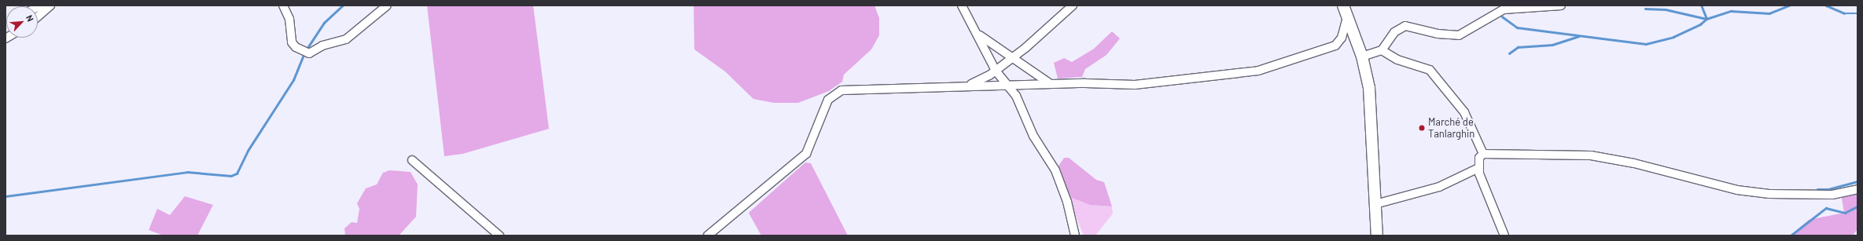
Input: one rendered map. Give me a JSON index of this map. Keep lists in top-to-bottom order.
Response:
{
  "places": ["Marché de Tanlarghin"],
  "north": "top right"
}
